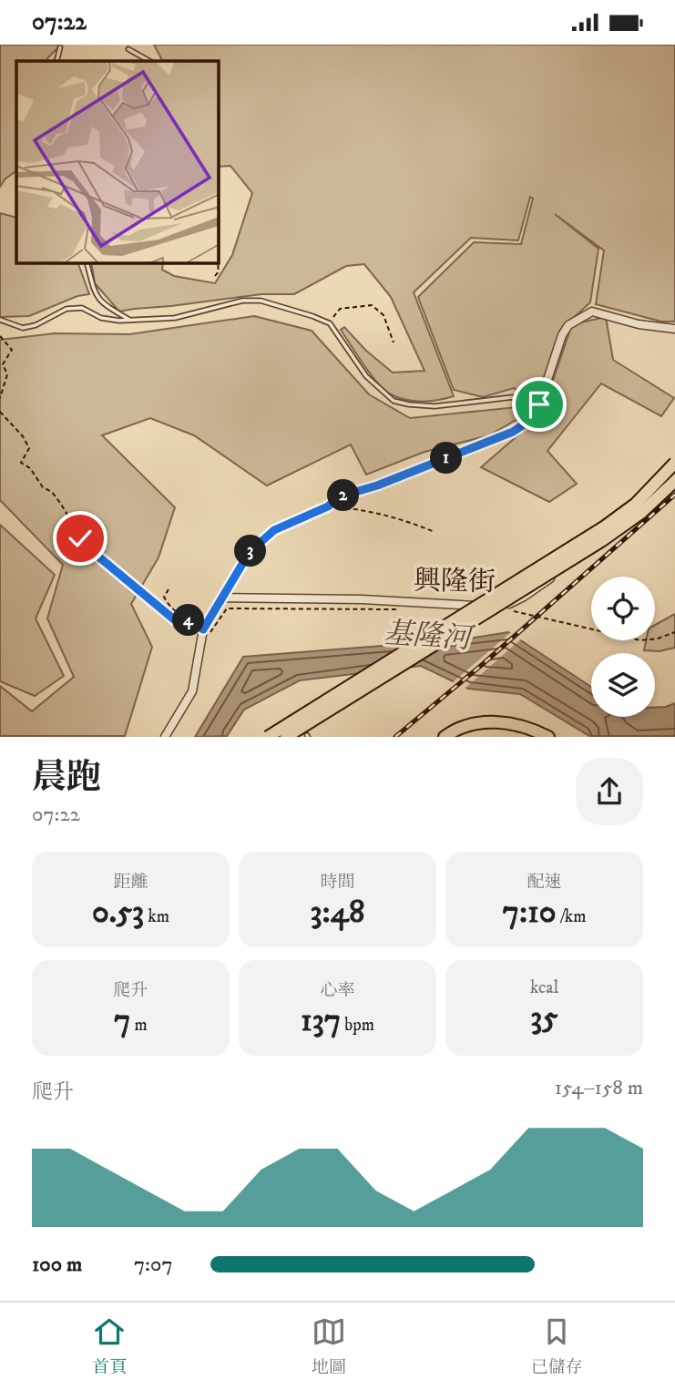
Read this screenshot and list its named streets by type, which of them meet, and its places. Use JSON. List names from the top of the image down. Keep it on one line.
{"streets":{"street":["興隆街"]},"water":["基隆河"],"page":{"status":"07:22","pins":["1","2","3","4"],"heading":["晨跑","07:22"],"stats":[["距離","0.53 km"],["時間","3:48"],["配速","7:10 /km"],["爬升","7 m"],["心率","137 bpm"],["kcal","35"]],"chart":["爬升","154–158 m"],"list":[{"name":"100 m","note":"7:07"}],"tabs":["首頁","地圖","已儲存"]}}
